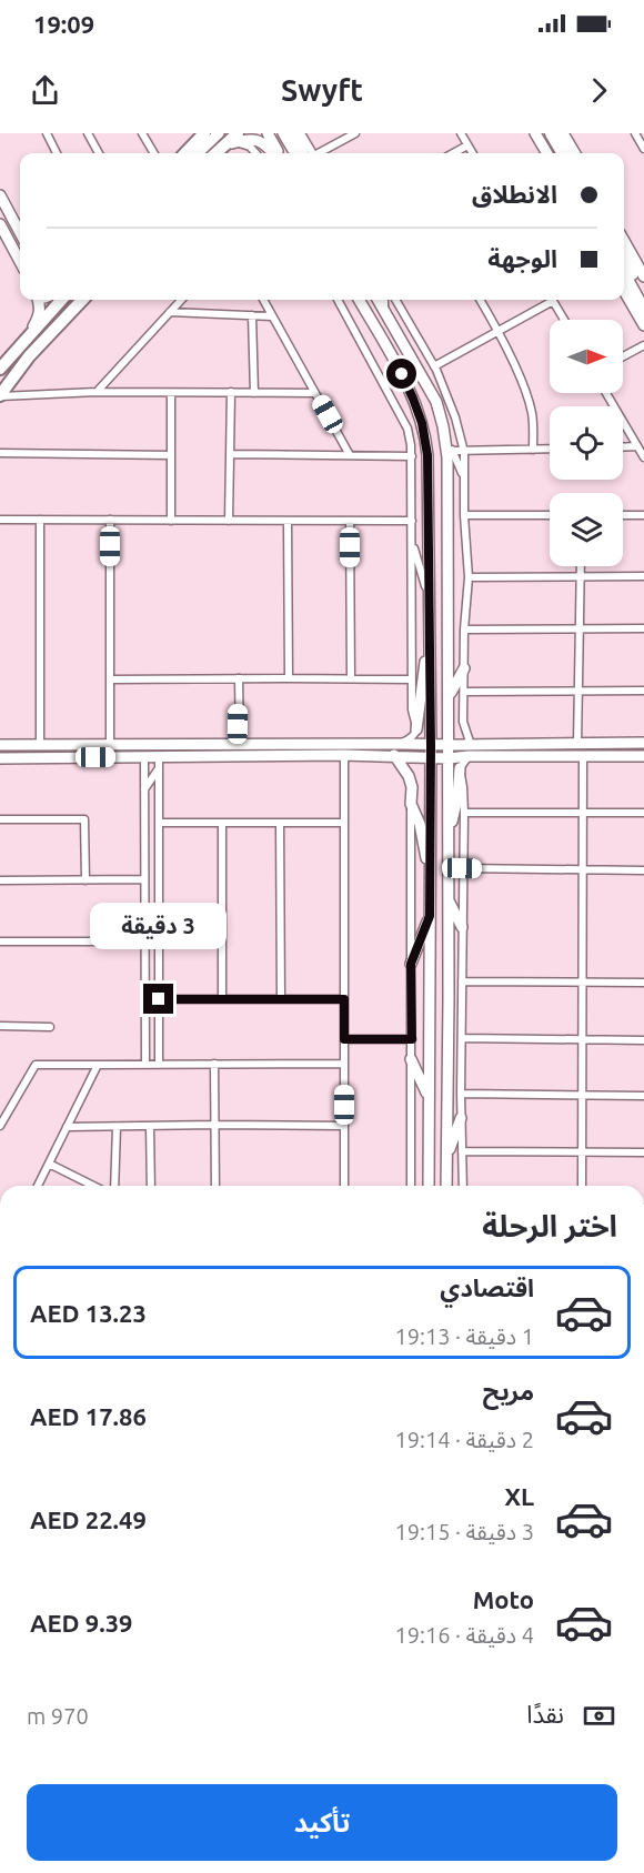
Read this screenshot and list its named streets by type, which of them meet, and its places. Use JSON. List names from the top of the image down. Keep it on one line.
{"north":"right","page":{"status":"19:09","header":"Swyft","banner":["الانطلاق","الوجهة"],"bubble":"3 دقيقة","heading":"اختر الرحلة","list":[{"name":"اقتصادي","note":"1 دقيقة · 19:13","value":"AED 13.23"},{"name":"مريح","note":"2 دقيقة · 19:14","value":"AED 17.86"},{"name":"XL","note":"3 دقيقة · 19:15","value":"AED 22.49"},{"name":"Moto","note":"4 دقيقة · 19:16","value":"AED 9.39"}],"pay":["نقدًا","970 m"],"buttons":"تأكيد"}}
